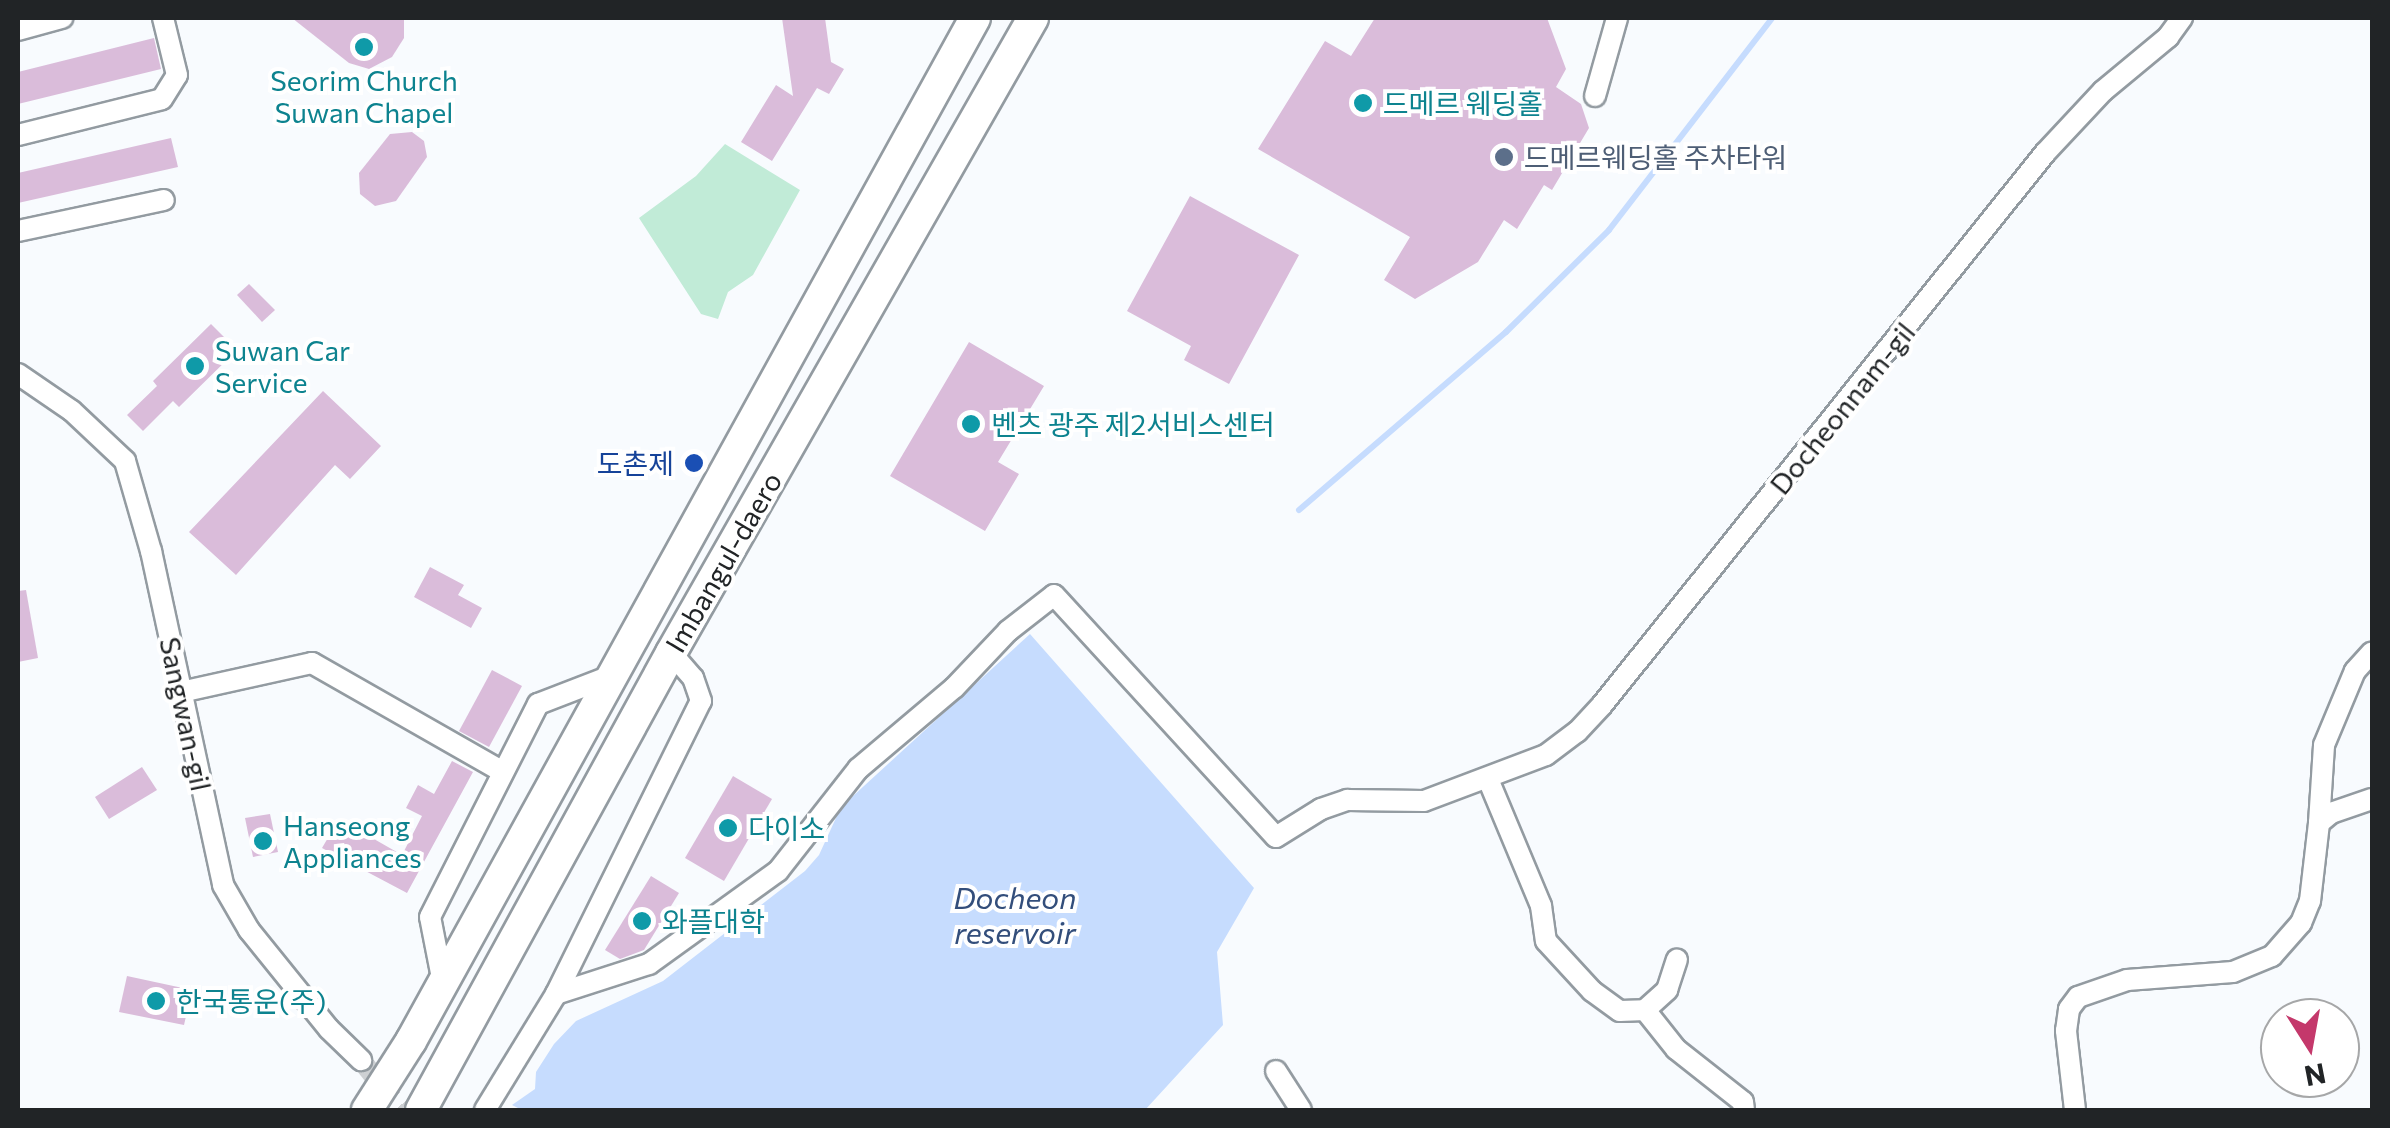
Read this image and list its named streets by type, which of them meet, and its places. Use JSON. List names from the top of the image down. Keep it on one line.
{"streets":{"main road":["Imbangul-daero"],"street":["Docheonnam-gil","Sangwan-gil"]},"water":["Docheon reservoir"],"places":["Seorim Church Suwan Chapel","드메르 웨딩홀","드메르웨딩홀 주차타워","Suwan Car Service","벤츠 광주 제2서비스센터","도촌제","다이소","Hanseong Appliances","와플대학","한국통운(주)"],"north":"bottom"}
